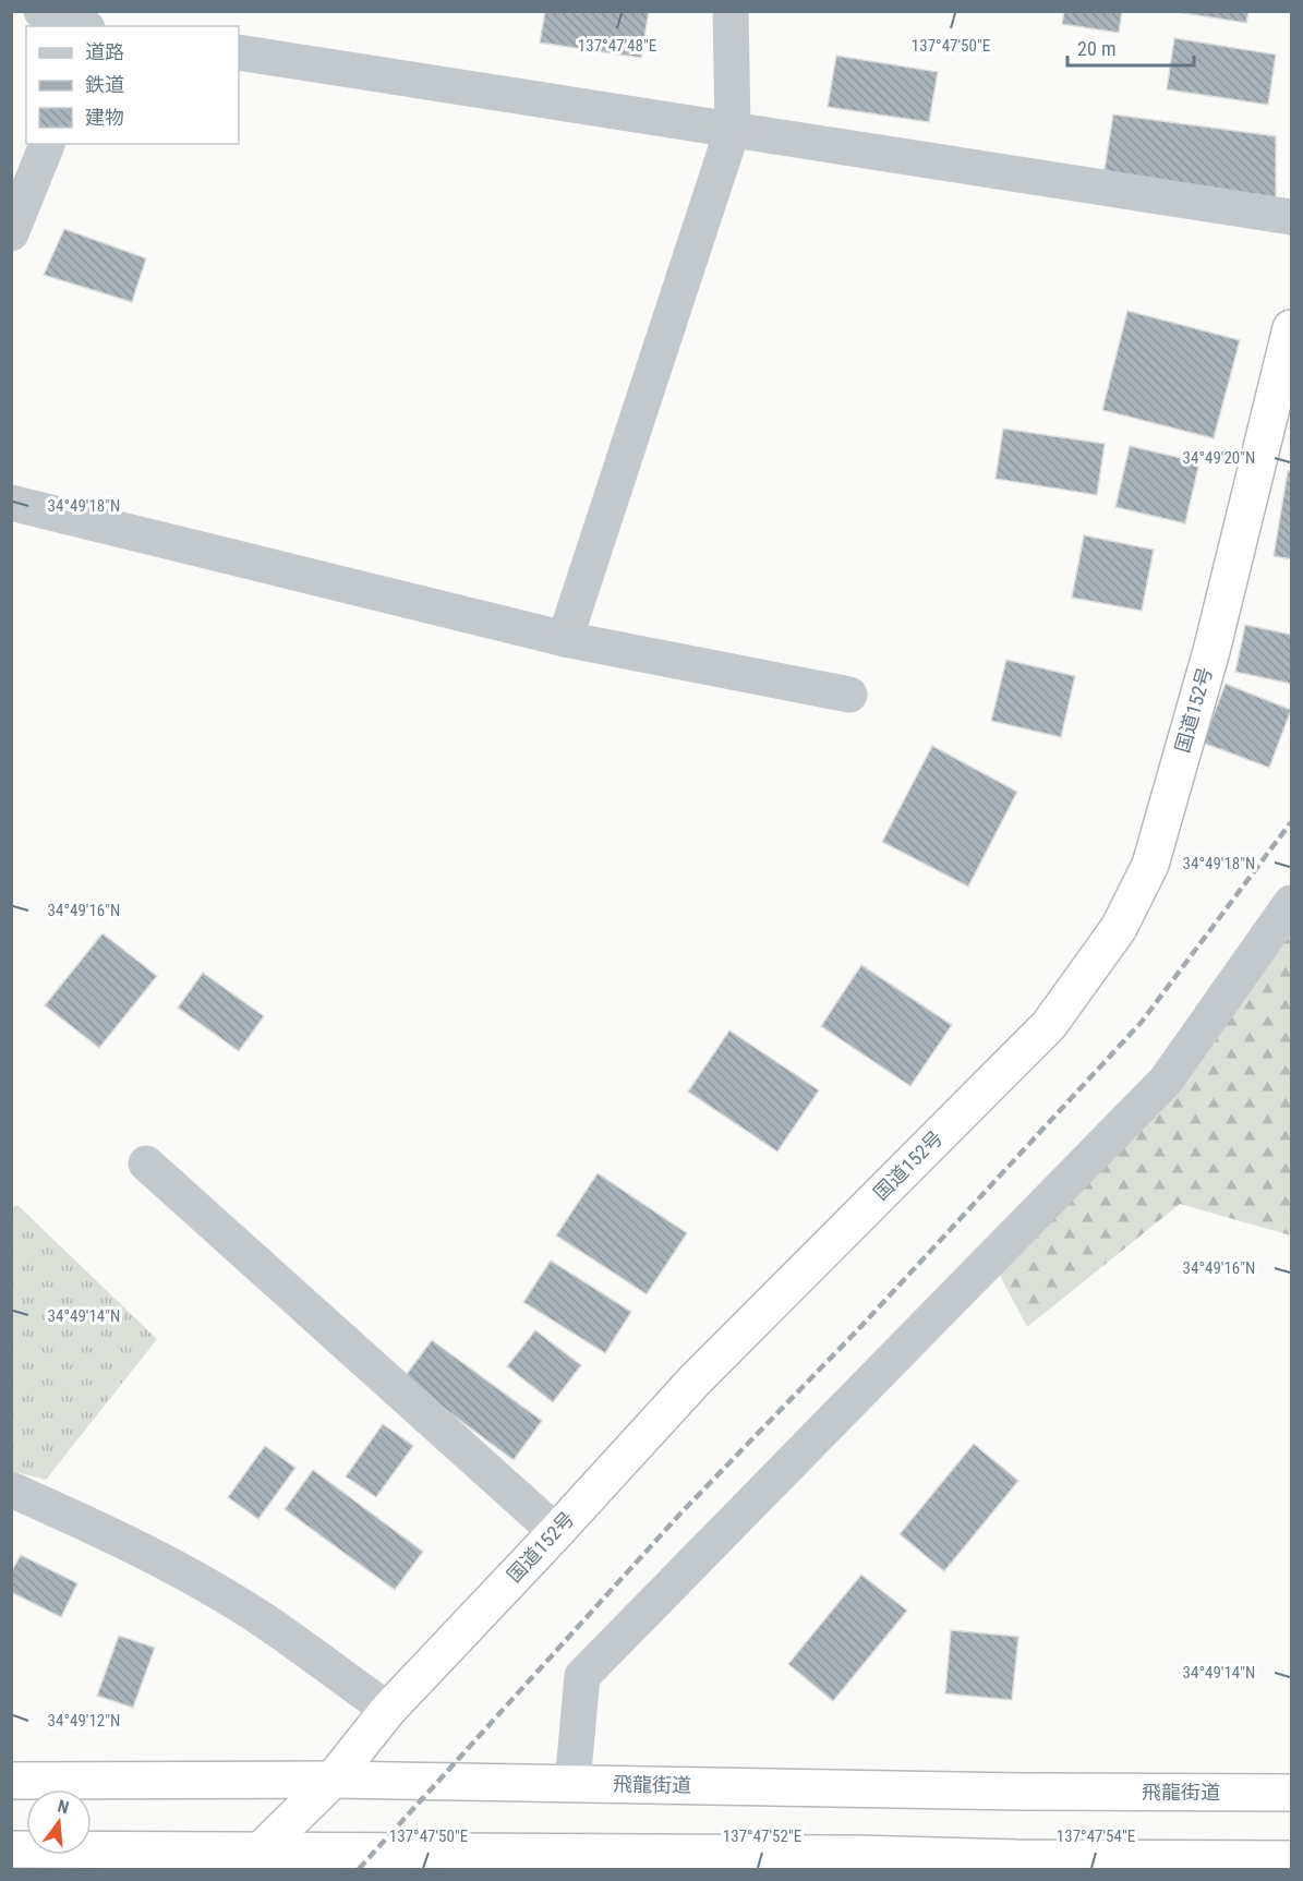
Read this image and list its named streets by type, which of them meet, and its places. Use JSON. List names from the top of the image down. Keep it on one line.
{"streets":{"highway":["国道152号","飛龍街道"]},"crossings":[["国道152号","飛龍街道"]],"legend":["道路","鉄道","建物"],"scale_bar":"20 m","north":"top","coordinates":["137°47'48\"E","137°47'50\"E","34°49'20\"N","34°49'18\"N","34°49'16\"N","34°49'14\"N","34°49'12\"N","137°47'52\"E","137°47'54\"E"]}
